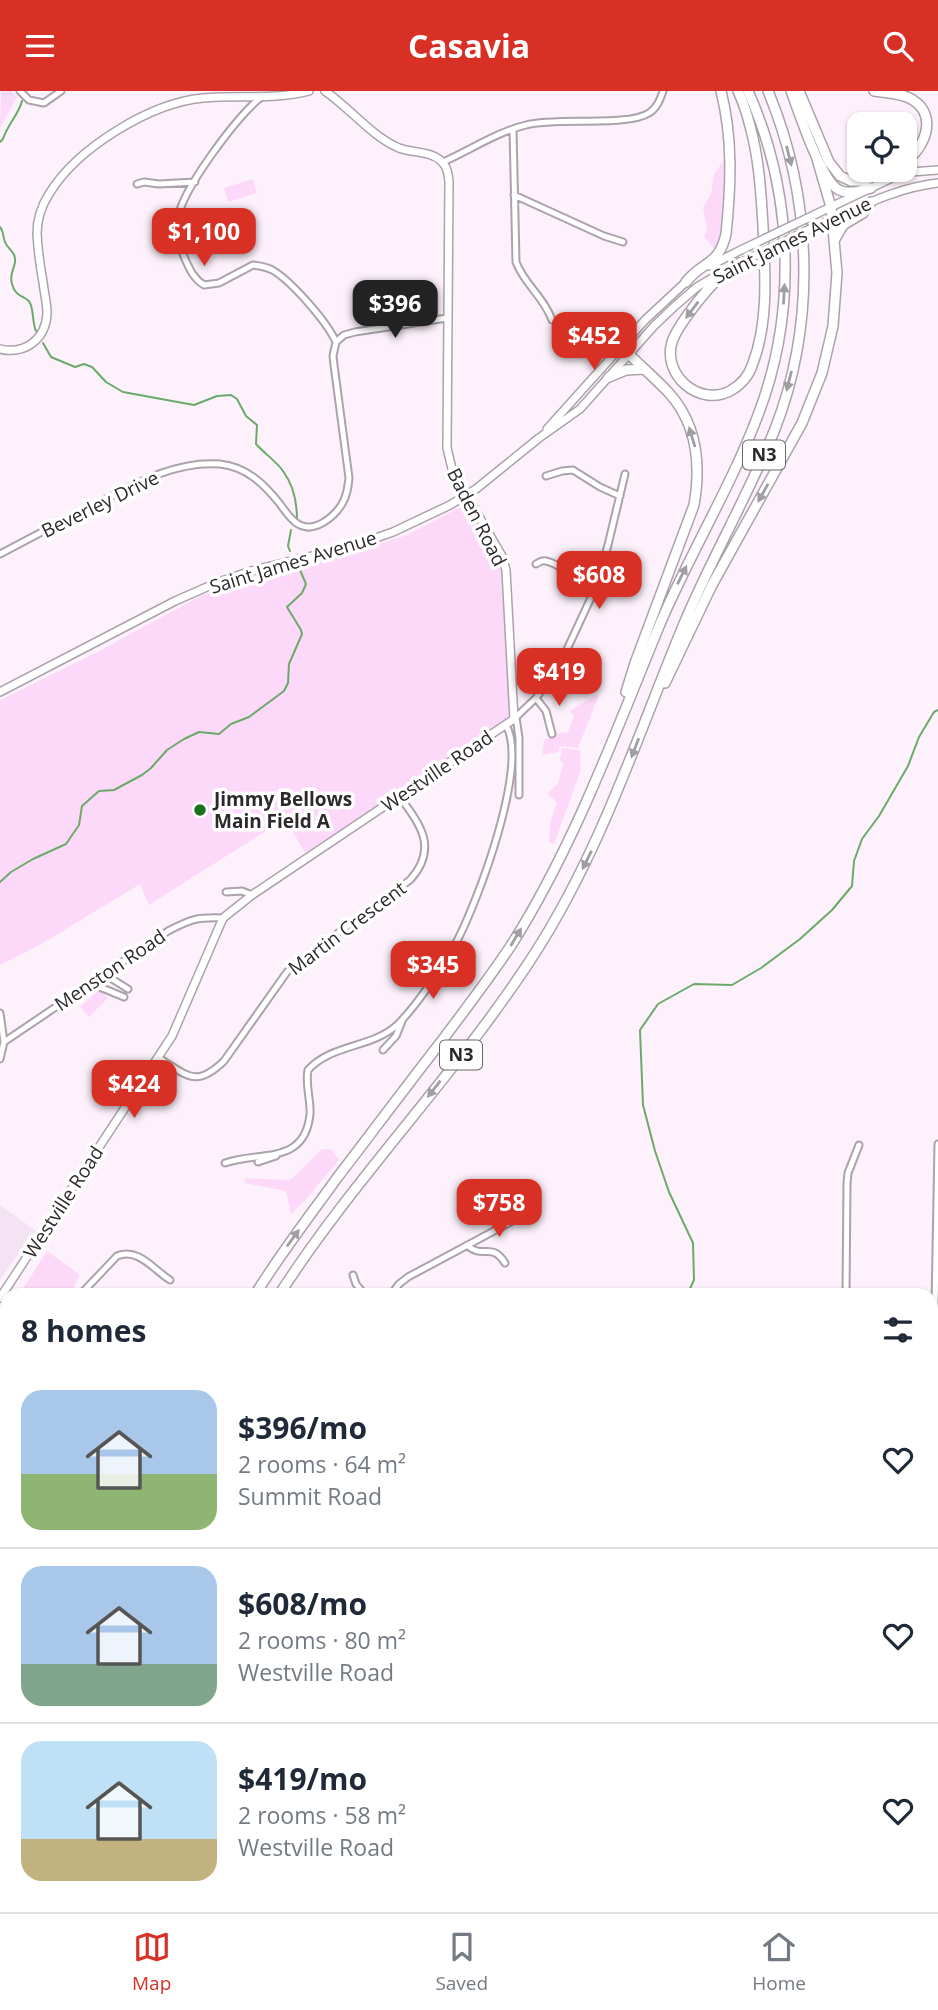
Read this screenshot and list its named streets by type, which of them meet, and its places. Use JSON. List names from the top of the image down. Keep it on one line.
{"streets":{"highway":["N3"],"street":["Saint James Avenue","Beverley Drive","Baden Road","Westville Road","Martin Crescent","Menston Road"]},"crossings":[["Baden Road","Westville Road"],["Westville Road","Martin Crescent"],["Westville Road","Menston Road"]],"places":["Jimmy Bellows Main Field A"],"page":{"header":"Casavia","price":["$1,100","$396","$452","$608","$419","$345","$424","$758"],"heading":"8 homes","list":[{"name":"$396/mo","note":"2 rooms · 64 m² · Summit Road"},{"name":"$608/mo","note":"2 rooms · 80 m² · Westville Road"},{"name":"$419/mo","note":"2 rooms · 58 m² · Westville Road"}],"tabs":["Map","Saved","Home"]}}
